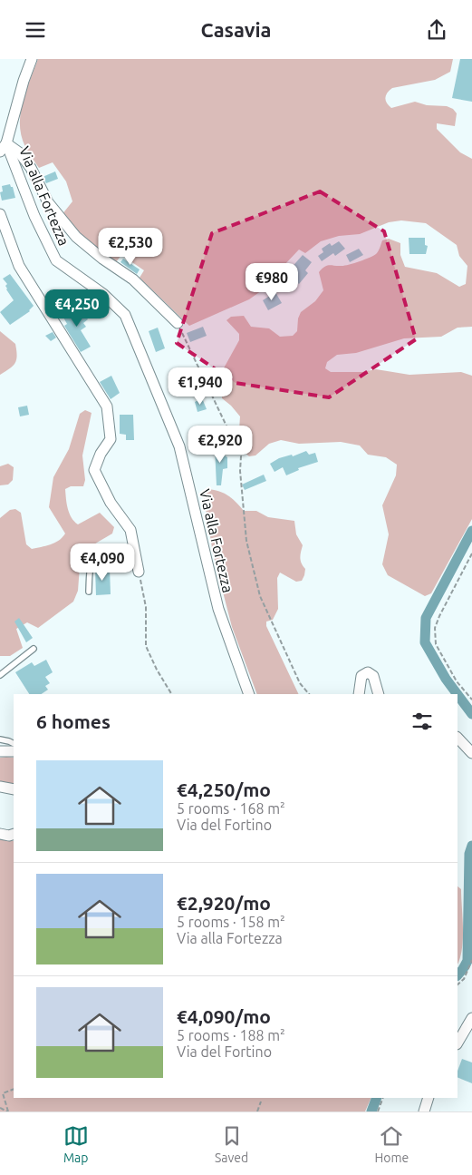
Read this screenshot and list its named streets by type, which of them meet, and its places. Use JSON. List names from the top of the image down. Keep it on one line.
{"streets":{"street":["Via alla Fortezza"]},"page":{"header":"Casavia","price":["€2,530","€980","€4,250","€1,940","€2,920","€4,090"],"heading":"6 homes","list":[{"name":"€4,250/mo","note":"5 rooms · 168 m² · Via del Fortino"},{"name":"€2,920/mo","note":"5 rooms · 158 m² · Via alla Fortezza"},{"name":"€4,090/mo","note":"5 rooms · 188 m² · Via del Fortino"}],"tabs":["Map","Saved","Home"]}}
